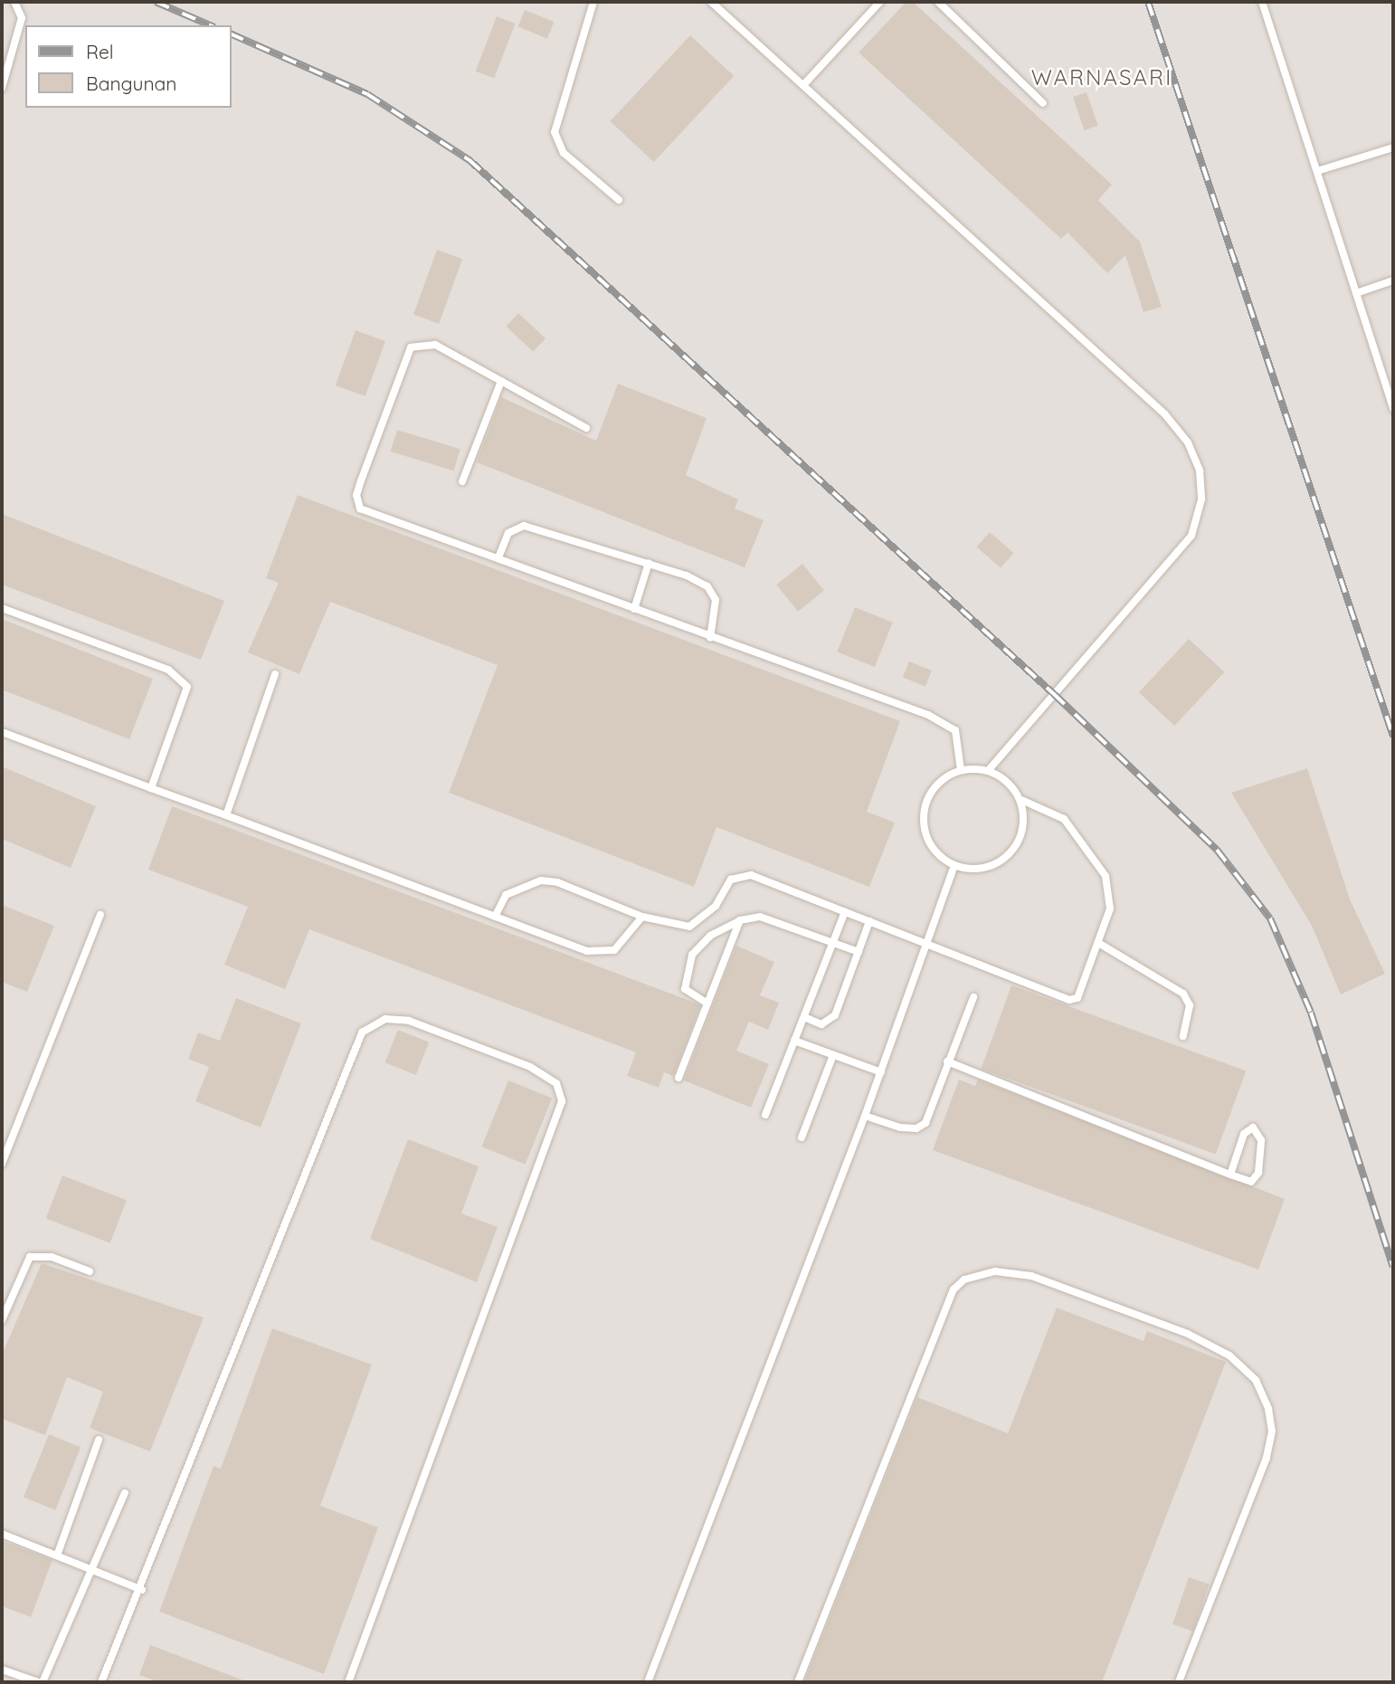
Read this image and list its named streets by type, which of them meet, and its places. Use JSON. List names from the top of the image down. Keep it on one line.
{"districts":["WARNASARI"],"legend":["Rel","Bangunan"]}
